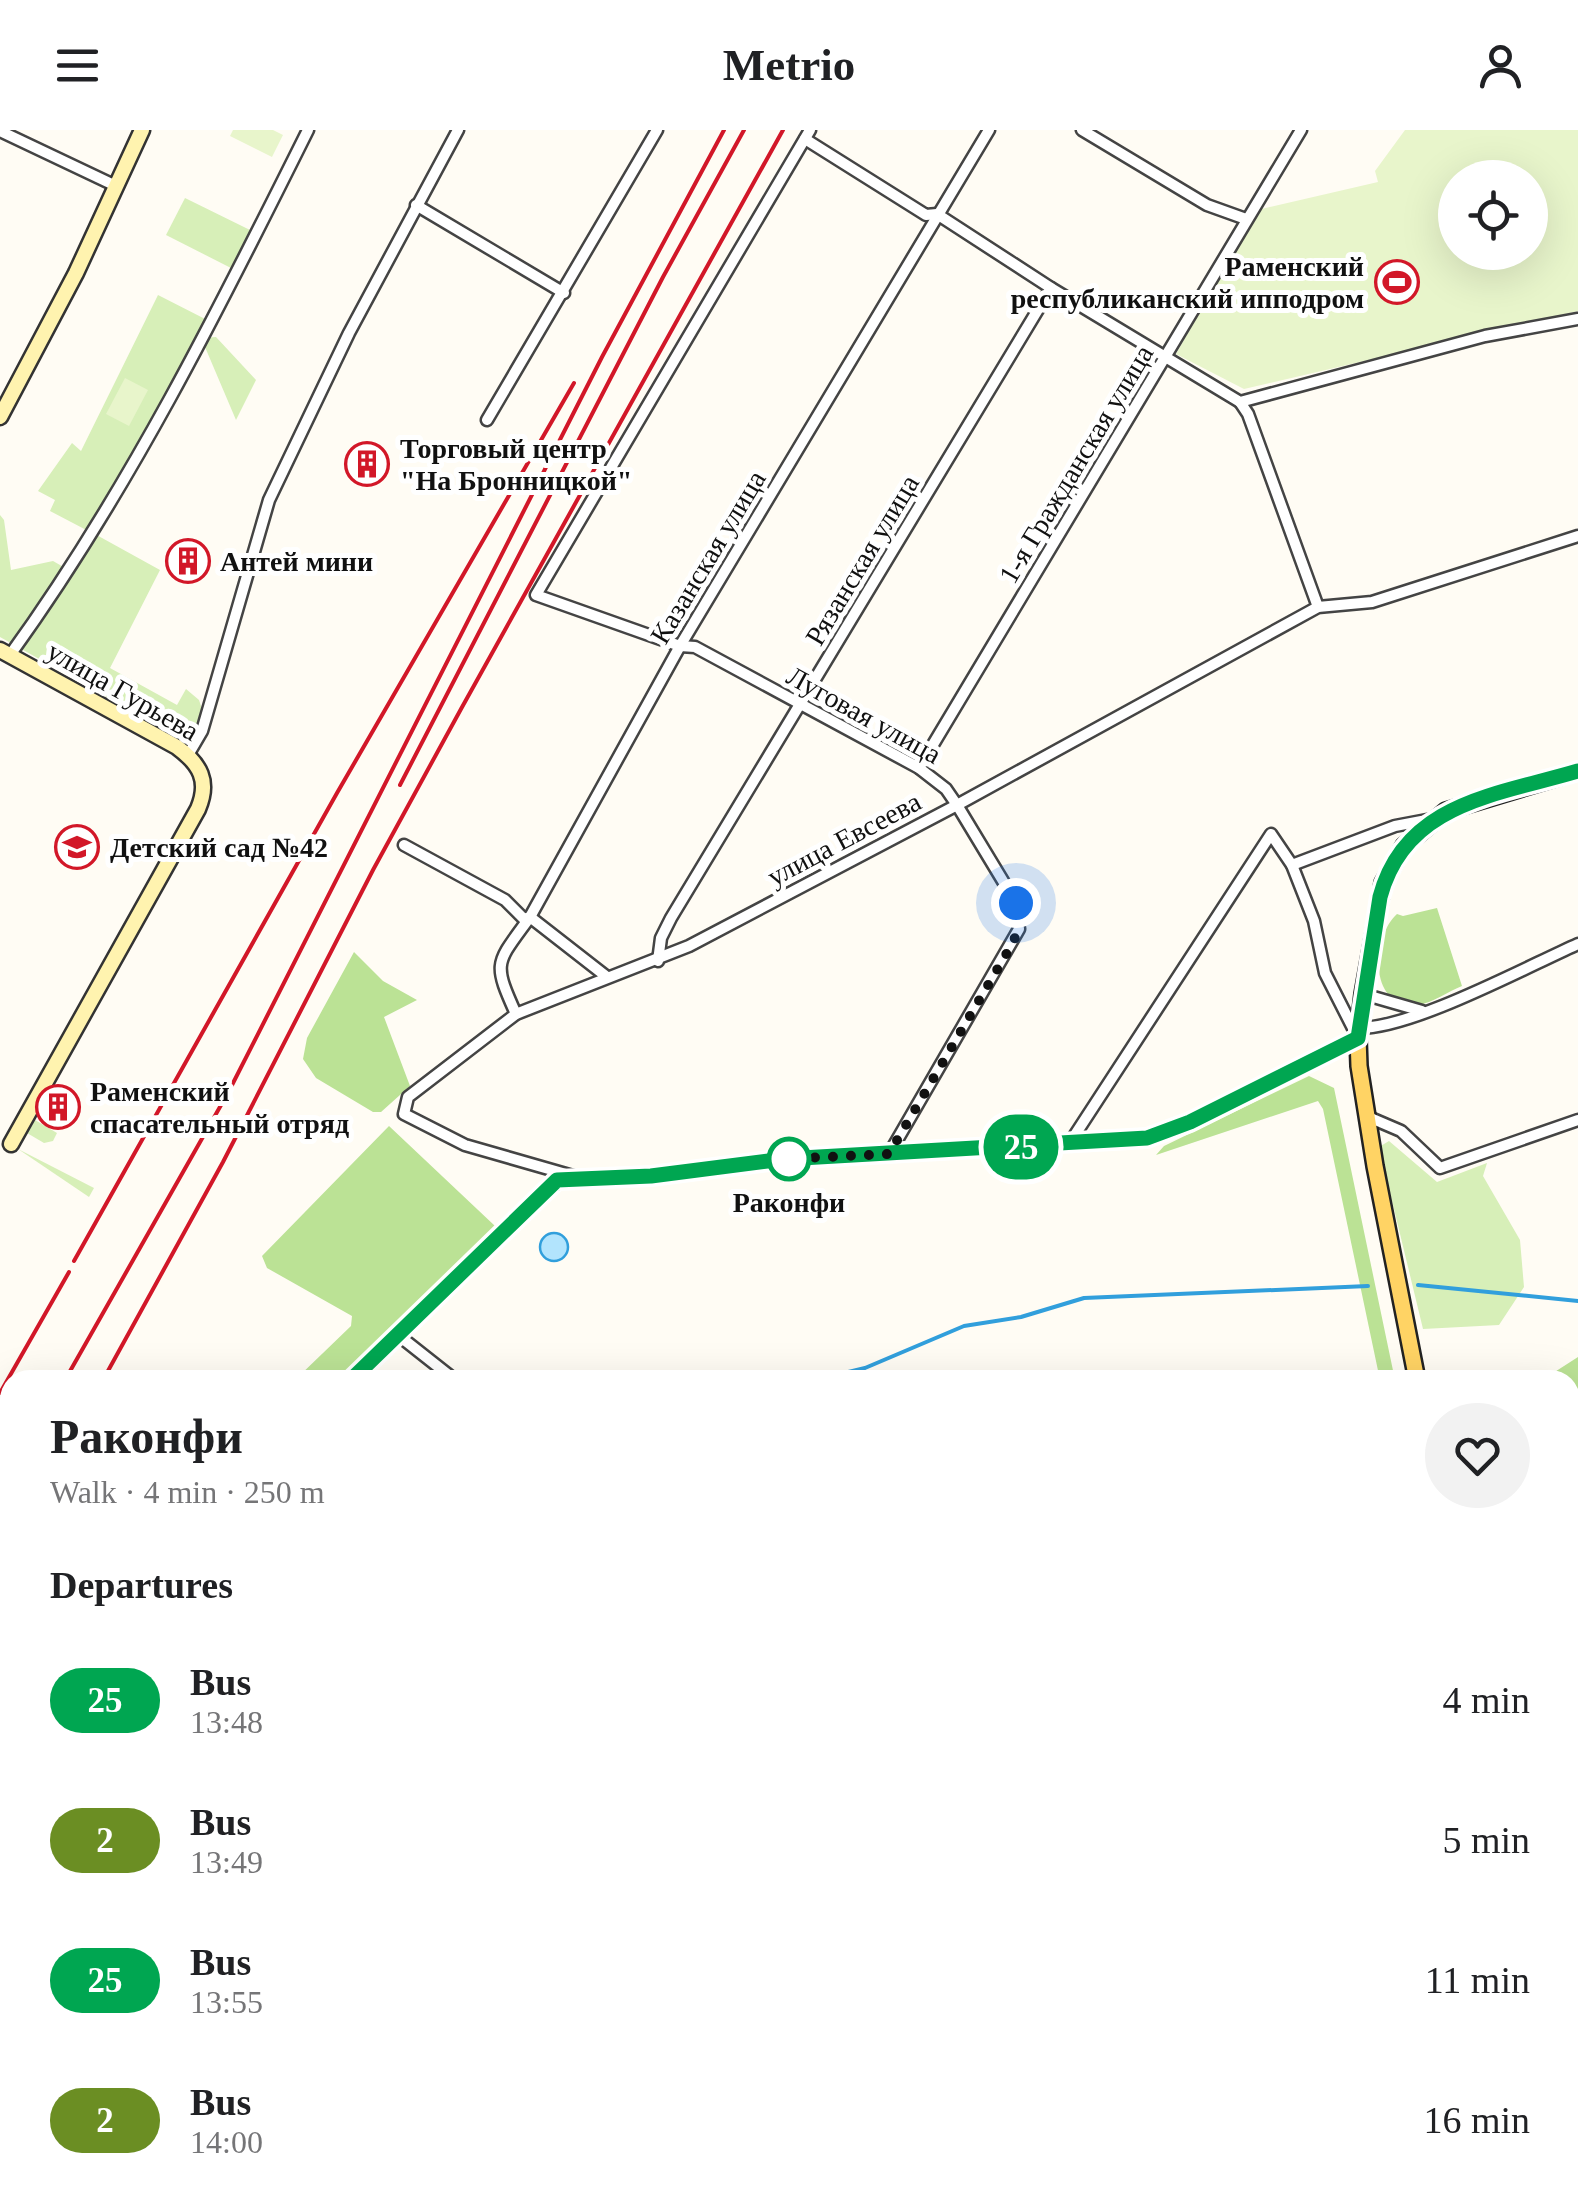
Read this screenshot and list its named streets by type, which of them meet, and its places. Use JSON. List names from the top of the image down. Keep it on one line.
{"streets":{"street":["1-я Гражданская улица","Казанская улица","Рязанская улица","улица Гурьева","Луговая улица","улица Евсеева"]},"crossings":[["1-я Гражданская улица","Луговая улица"],["Казанская улица","Луговая улица"],["Казанская улица","улица Евсеева"],["Рязанская улица","Луговая улица"],["Рязанская улица","улица Евсеева"],["Луговая улица","улица Евсеева"]],"places":{"sports":["Раменский республиканский ипподром"],"building":["Торговый центр \"На Бронницкой\"","Антей мини","Раменский спасательный отряд"],"school or university":["Детский сад №42"],"other":["Раконфи"]},"lines":["bus line 25"],"page":{"header":"Metrio","on_map":"25","heading":[["Раконфи","Walk · 4 min · 250 m"],"Departures"],"list":[{"mark":"25","name":"Bus","note":"13:48","value":"4 min"},{"mark":"2","name":"Bus","note":"13:49","value":"5 min"},{"mark":"25","name":"Bus","note":"13:55","value":"11 min"},{"mark":"2","name":"Bus","note":"14:00","value":"16 min"}]}}
